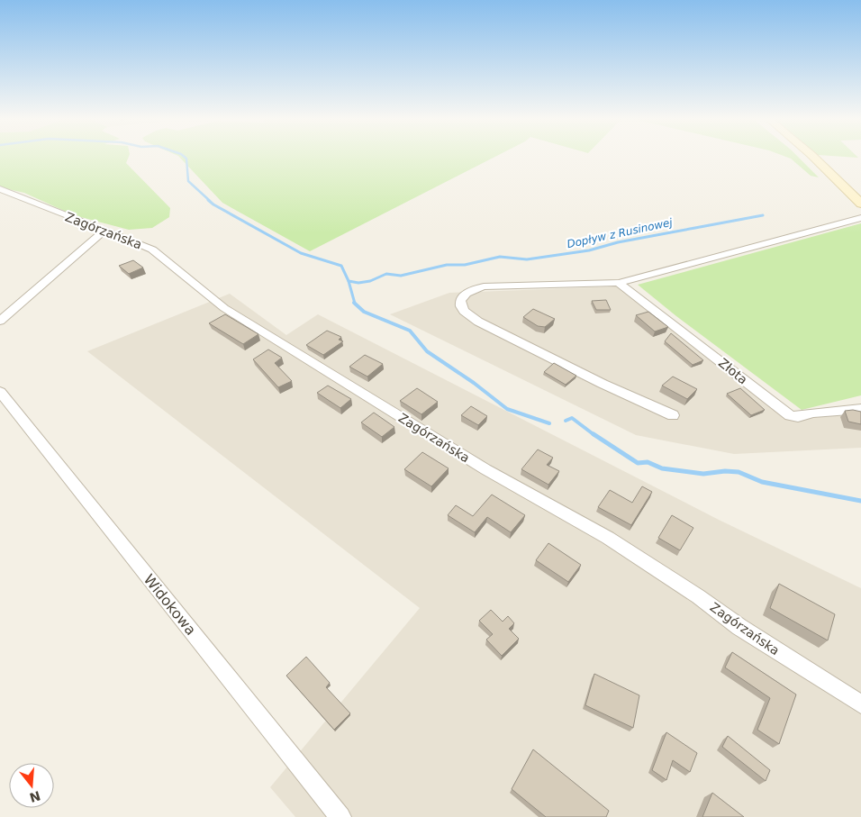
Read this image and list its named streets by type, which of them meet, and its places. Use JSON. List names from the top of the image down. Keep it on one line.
{"streets":{"street":["Zagórzańska","Złota","Widokowa"]},"water":["Dopływ z Rusinowej"],"north":"bottom"}
